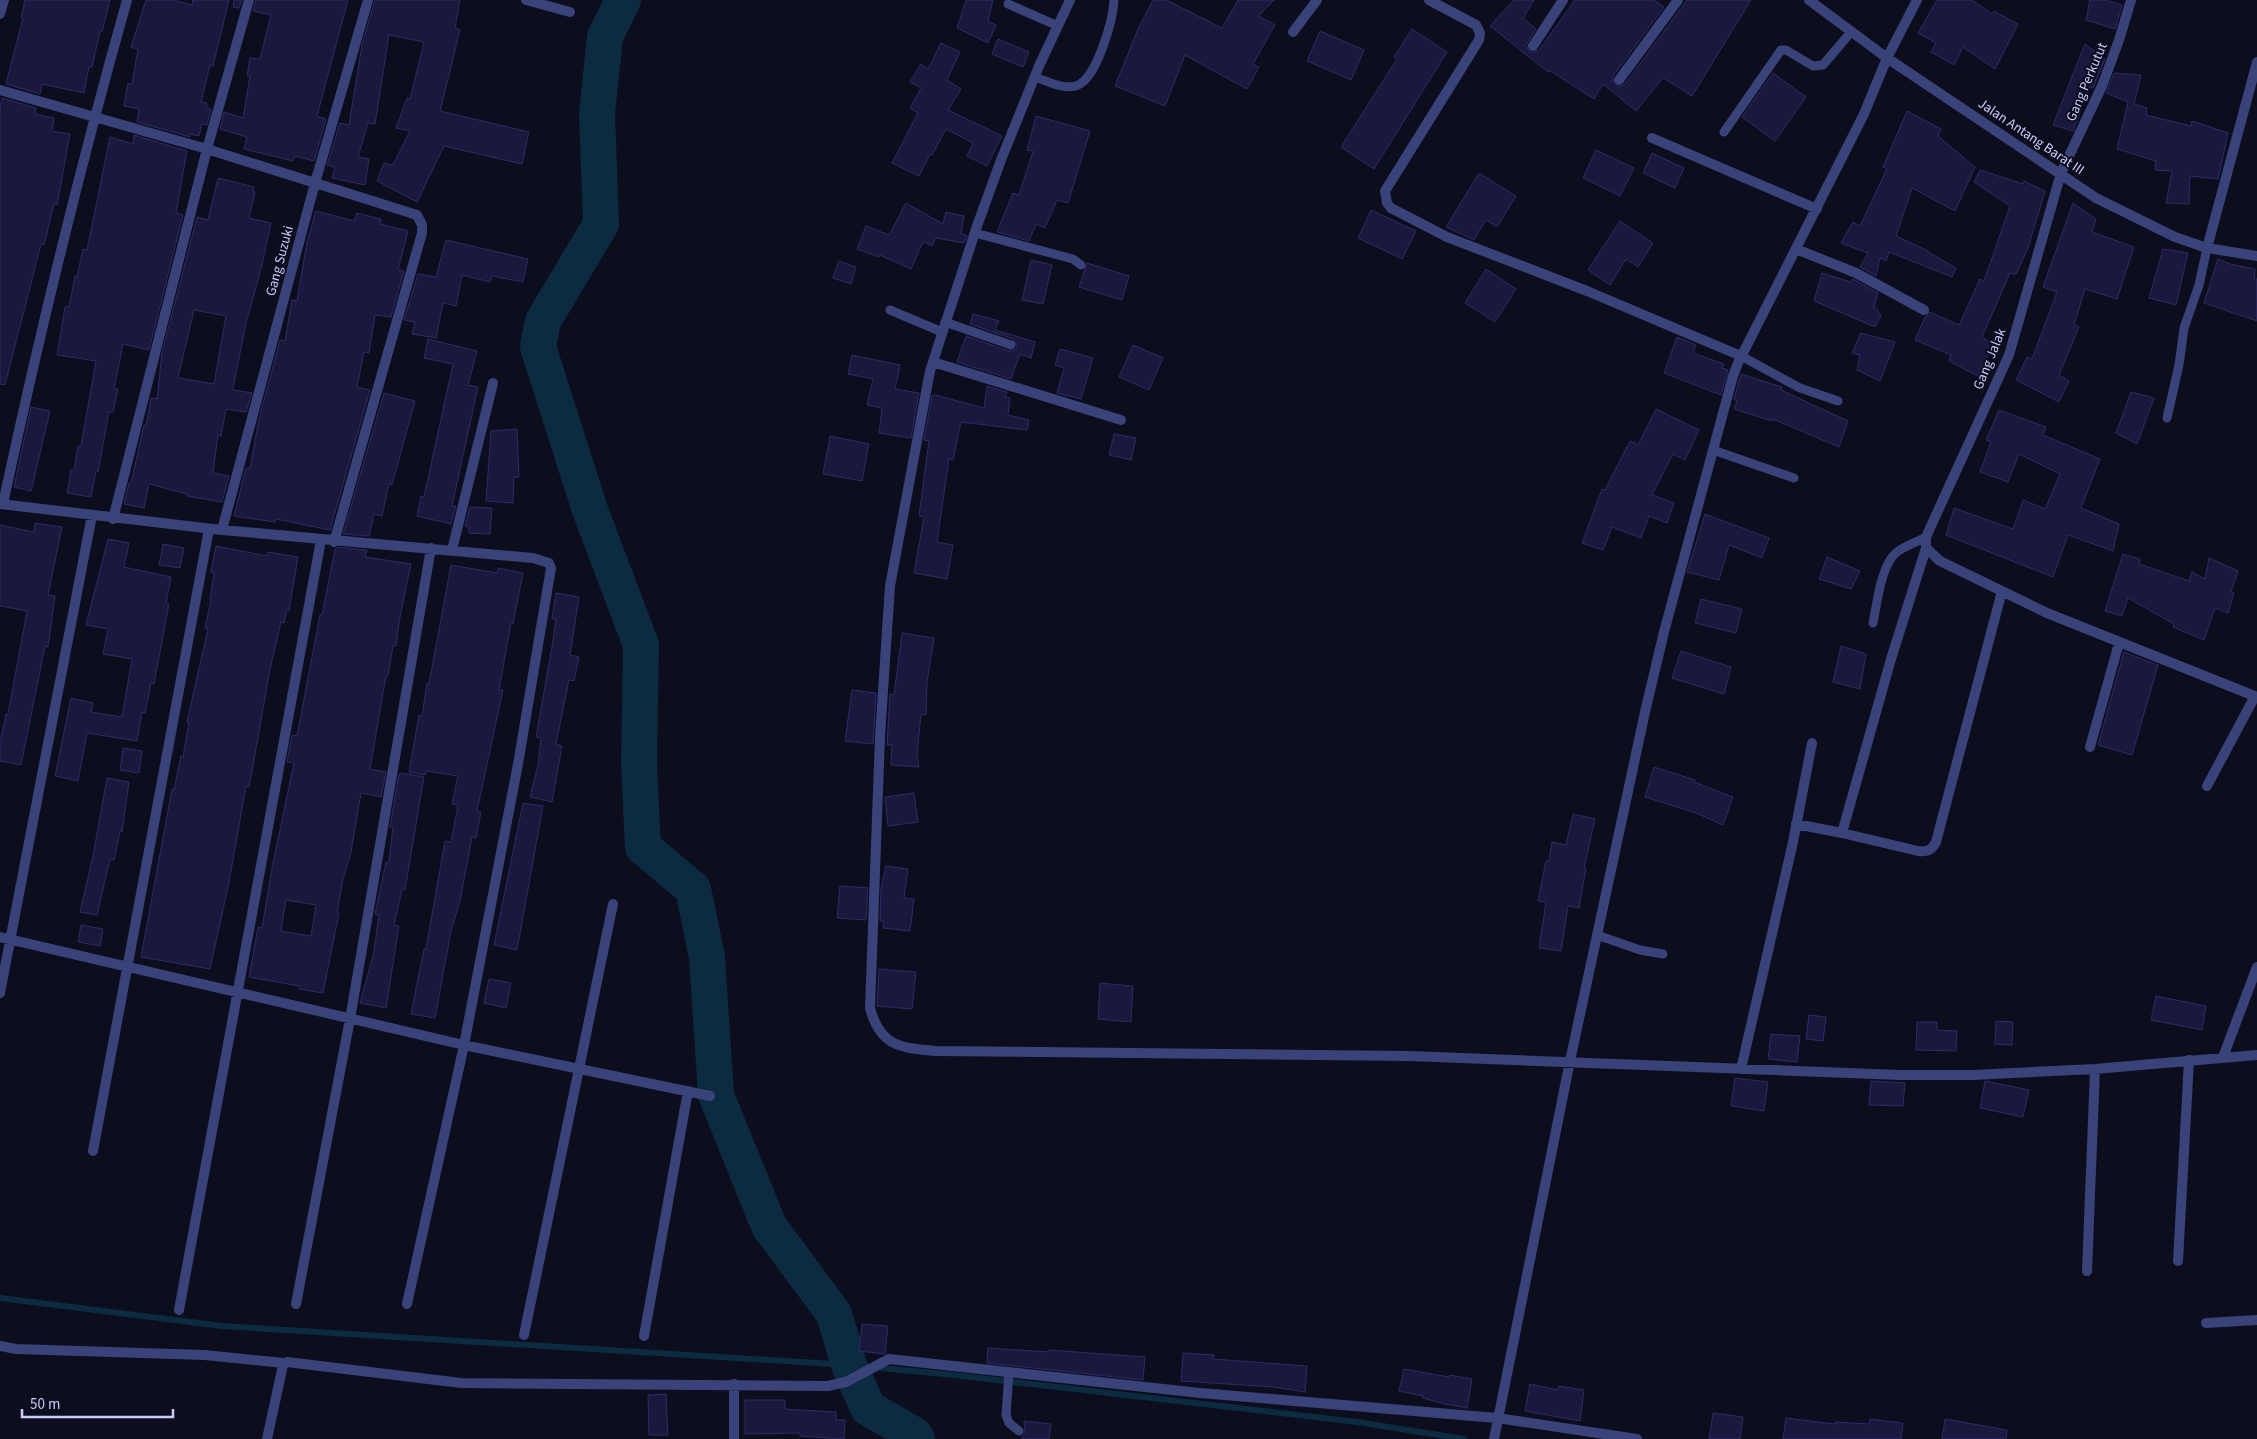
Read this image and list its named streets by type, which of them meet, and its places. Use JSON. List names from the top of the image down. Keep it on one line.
{"streets":{"street":["Gang Perkutut","Jalan Antang Barat III","Gang Suzuki","Gang Jalak"]},"crossings":[["Gang Perkutut","Jalan Antang Barat III"],["Gang Perkutut","Gang Jalak"],["Jalan Antang Barat III","Gang Jalak"]],"scale_bar":"50 m"}
